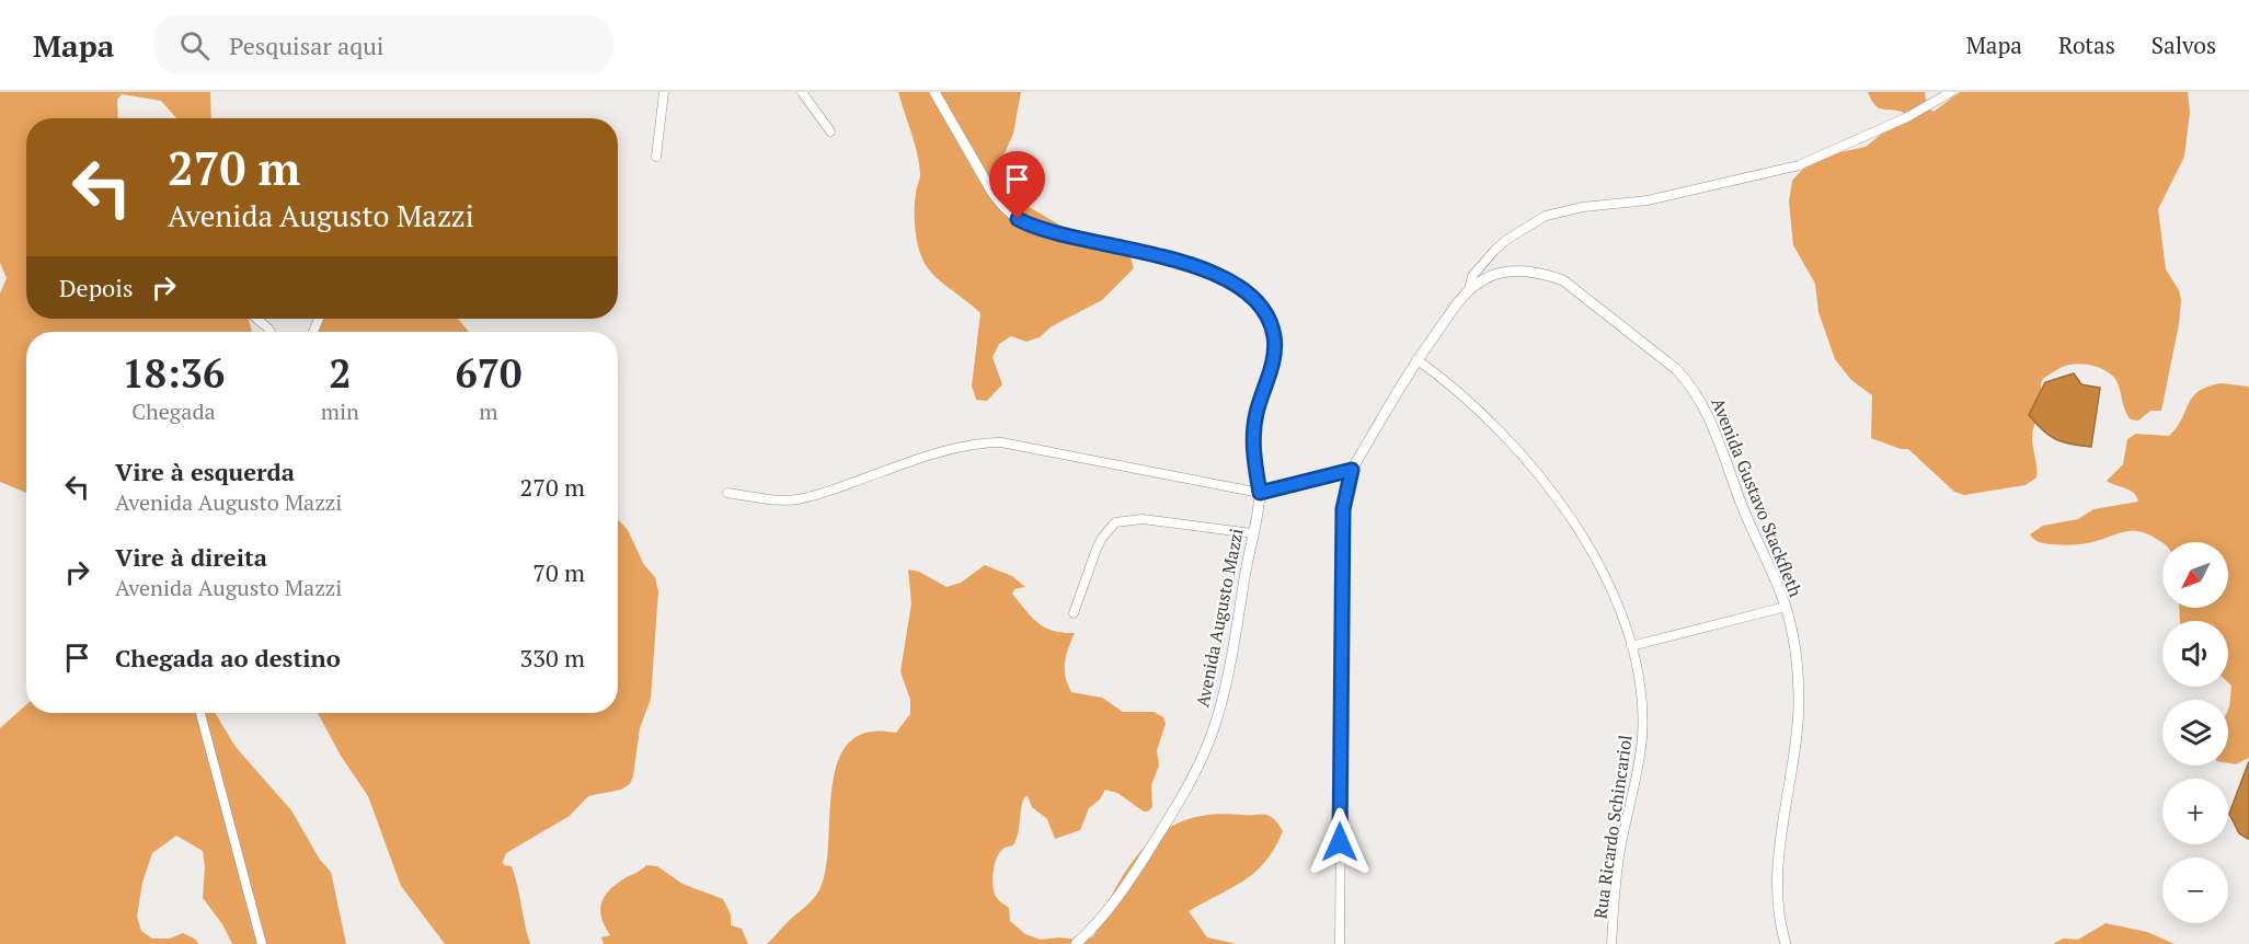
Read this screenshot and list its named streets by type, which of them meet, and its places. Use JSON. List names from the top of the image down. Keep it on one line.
{"streets":{"street":["Avenida Gustavo Stackfleth","Avenida Augusto Mazzi","Rua Ricardo Schincariol"]},"crossings":[["Avenida Gustavo Stackfleth","Rua Ricardo Schincariol"]],"north":"bottom left","page":{"header":"Mapa","search":"Pesquisar aqui","nav":["Mapa","Rotas","Salvos"],"turn":["270 m","Avenida Augusto Mazzi"],"then":"Depois","eta":["18:36","Chegada","2","min","670","m"],"list":[{"name":"Vire à esquerda","note":"Avenida Augusto Mazzi","value":"270 m"},{"name":"Vire à direita","note":"Avenida Augusto Mazzi","value":"70 m"},{"name":"Chegada ao destino","value":"330 m"}],"map_buttons":["+","−"]}}
